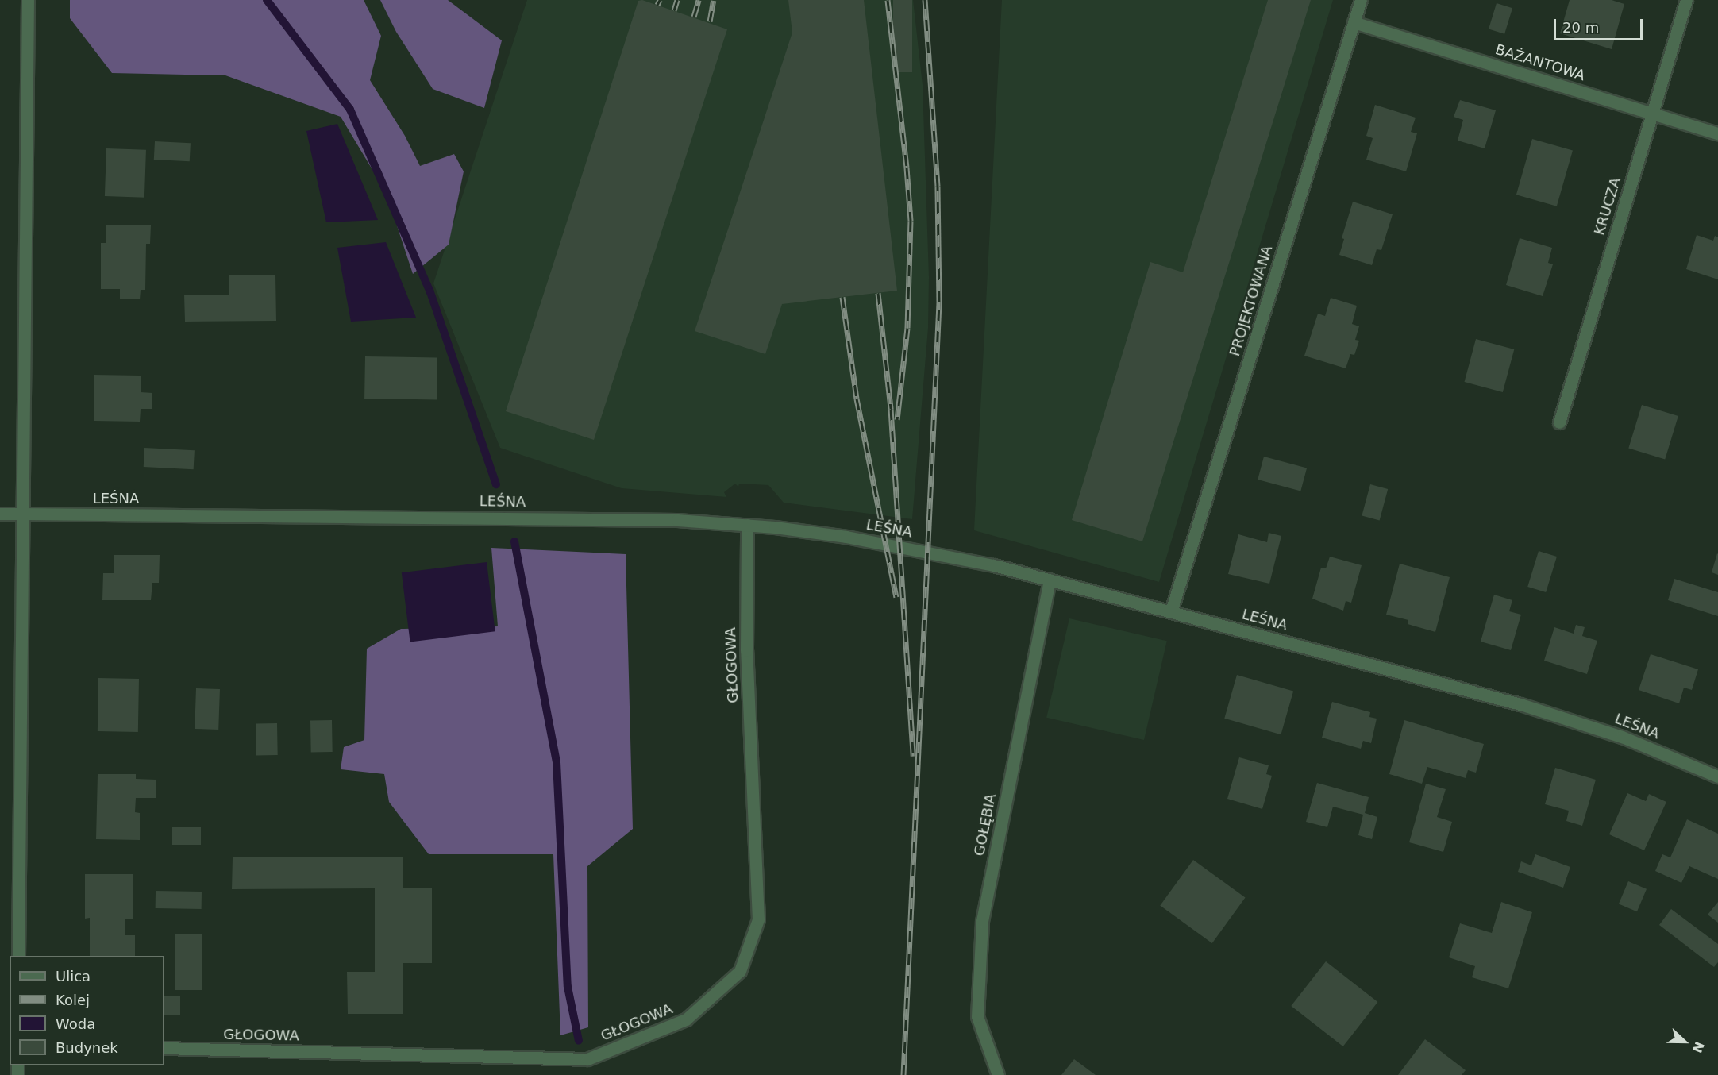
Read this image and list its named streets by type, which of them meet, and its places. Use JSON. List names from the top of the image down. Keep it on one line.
{"streets":{"street":["BAŻANTOWA","KRUCZA","PROJEKTOWANA","LEŚNA","GŁOGOWA","GOŁĘBIA"]},"crossings":[["BAŻANTOWA","KRUCZA"],["BAŻANTOWA","PROJEKTOWANA"],["PROJEKTOWANA","LEŚNA"],["LEŚNA","GŁOGOWA"],["LEŚNA","GOŁĘBIA"]],"legend":["Ulica","Kolej","Woda","Budynek"],"scale_bar":"20 m","north":"right"}
